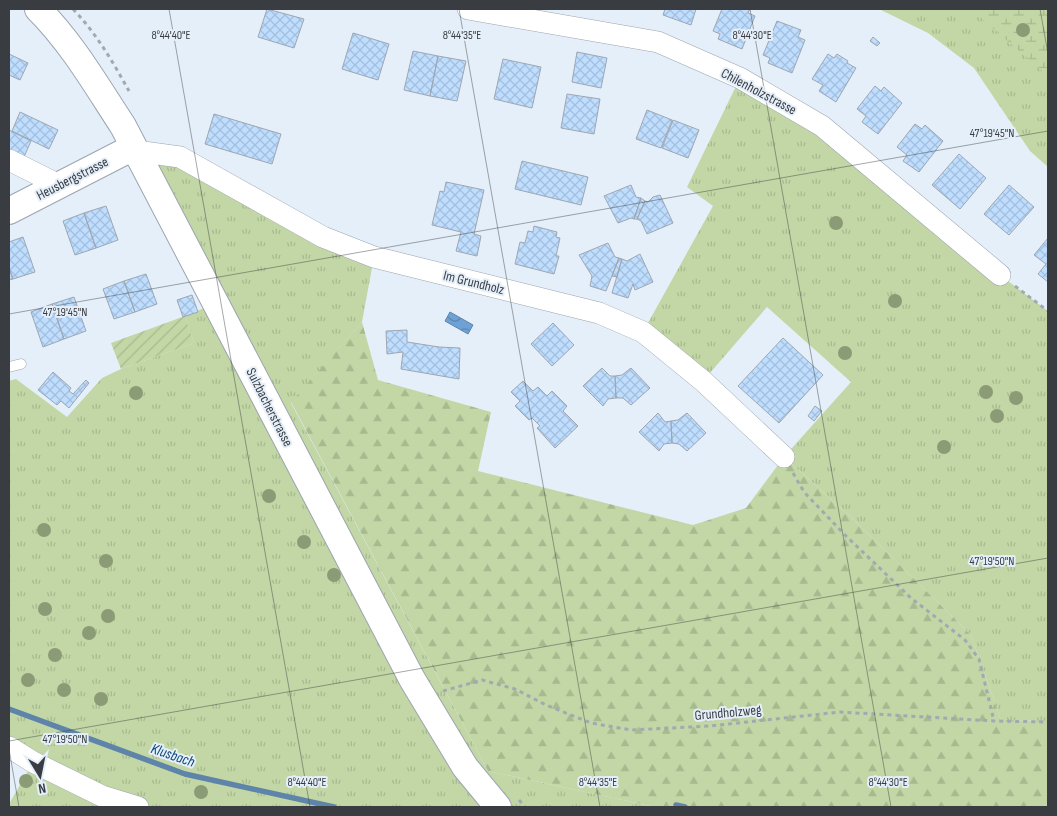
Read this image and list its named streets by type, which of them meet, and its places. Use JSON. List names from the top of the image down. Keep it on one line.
{"streets":{"street":["Chilenholzstrasse","Heusbergstrasse","Im Grundholz","Sulzbacherstrasse"],"path":["Grundholzweg"]},"crossings":[["Heusbergstrasse","Im Grundholz"],["Heusbergstrasse","Sulzbacherstrasse"],["Im Grundholz","Sulzbacherstrasse"],["Sulzbacherstrasse","Grundholzweg"]],"water":["Klusbach"],"north":"bottom","coordinates":["8°44'40\"E","8°44'35\"E","8°44'30\"E","47°19'45\"N","47°19'50\"N"]}
